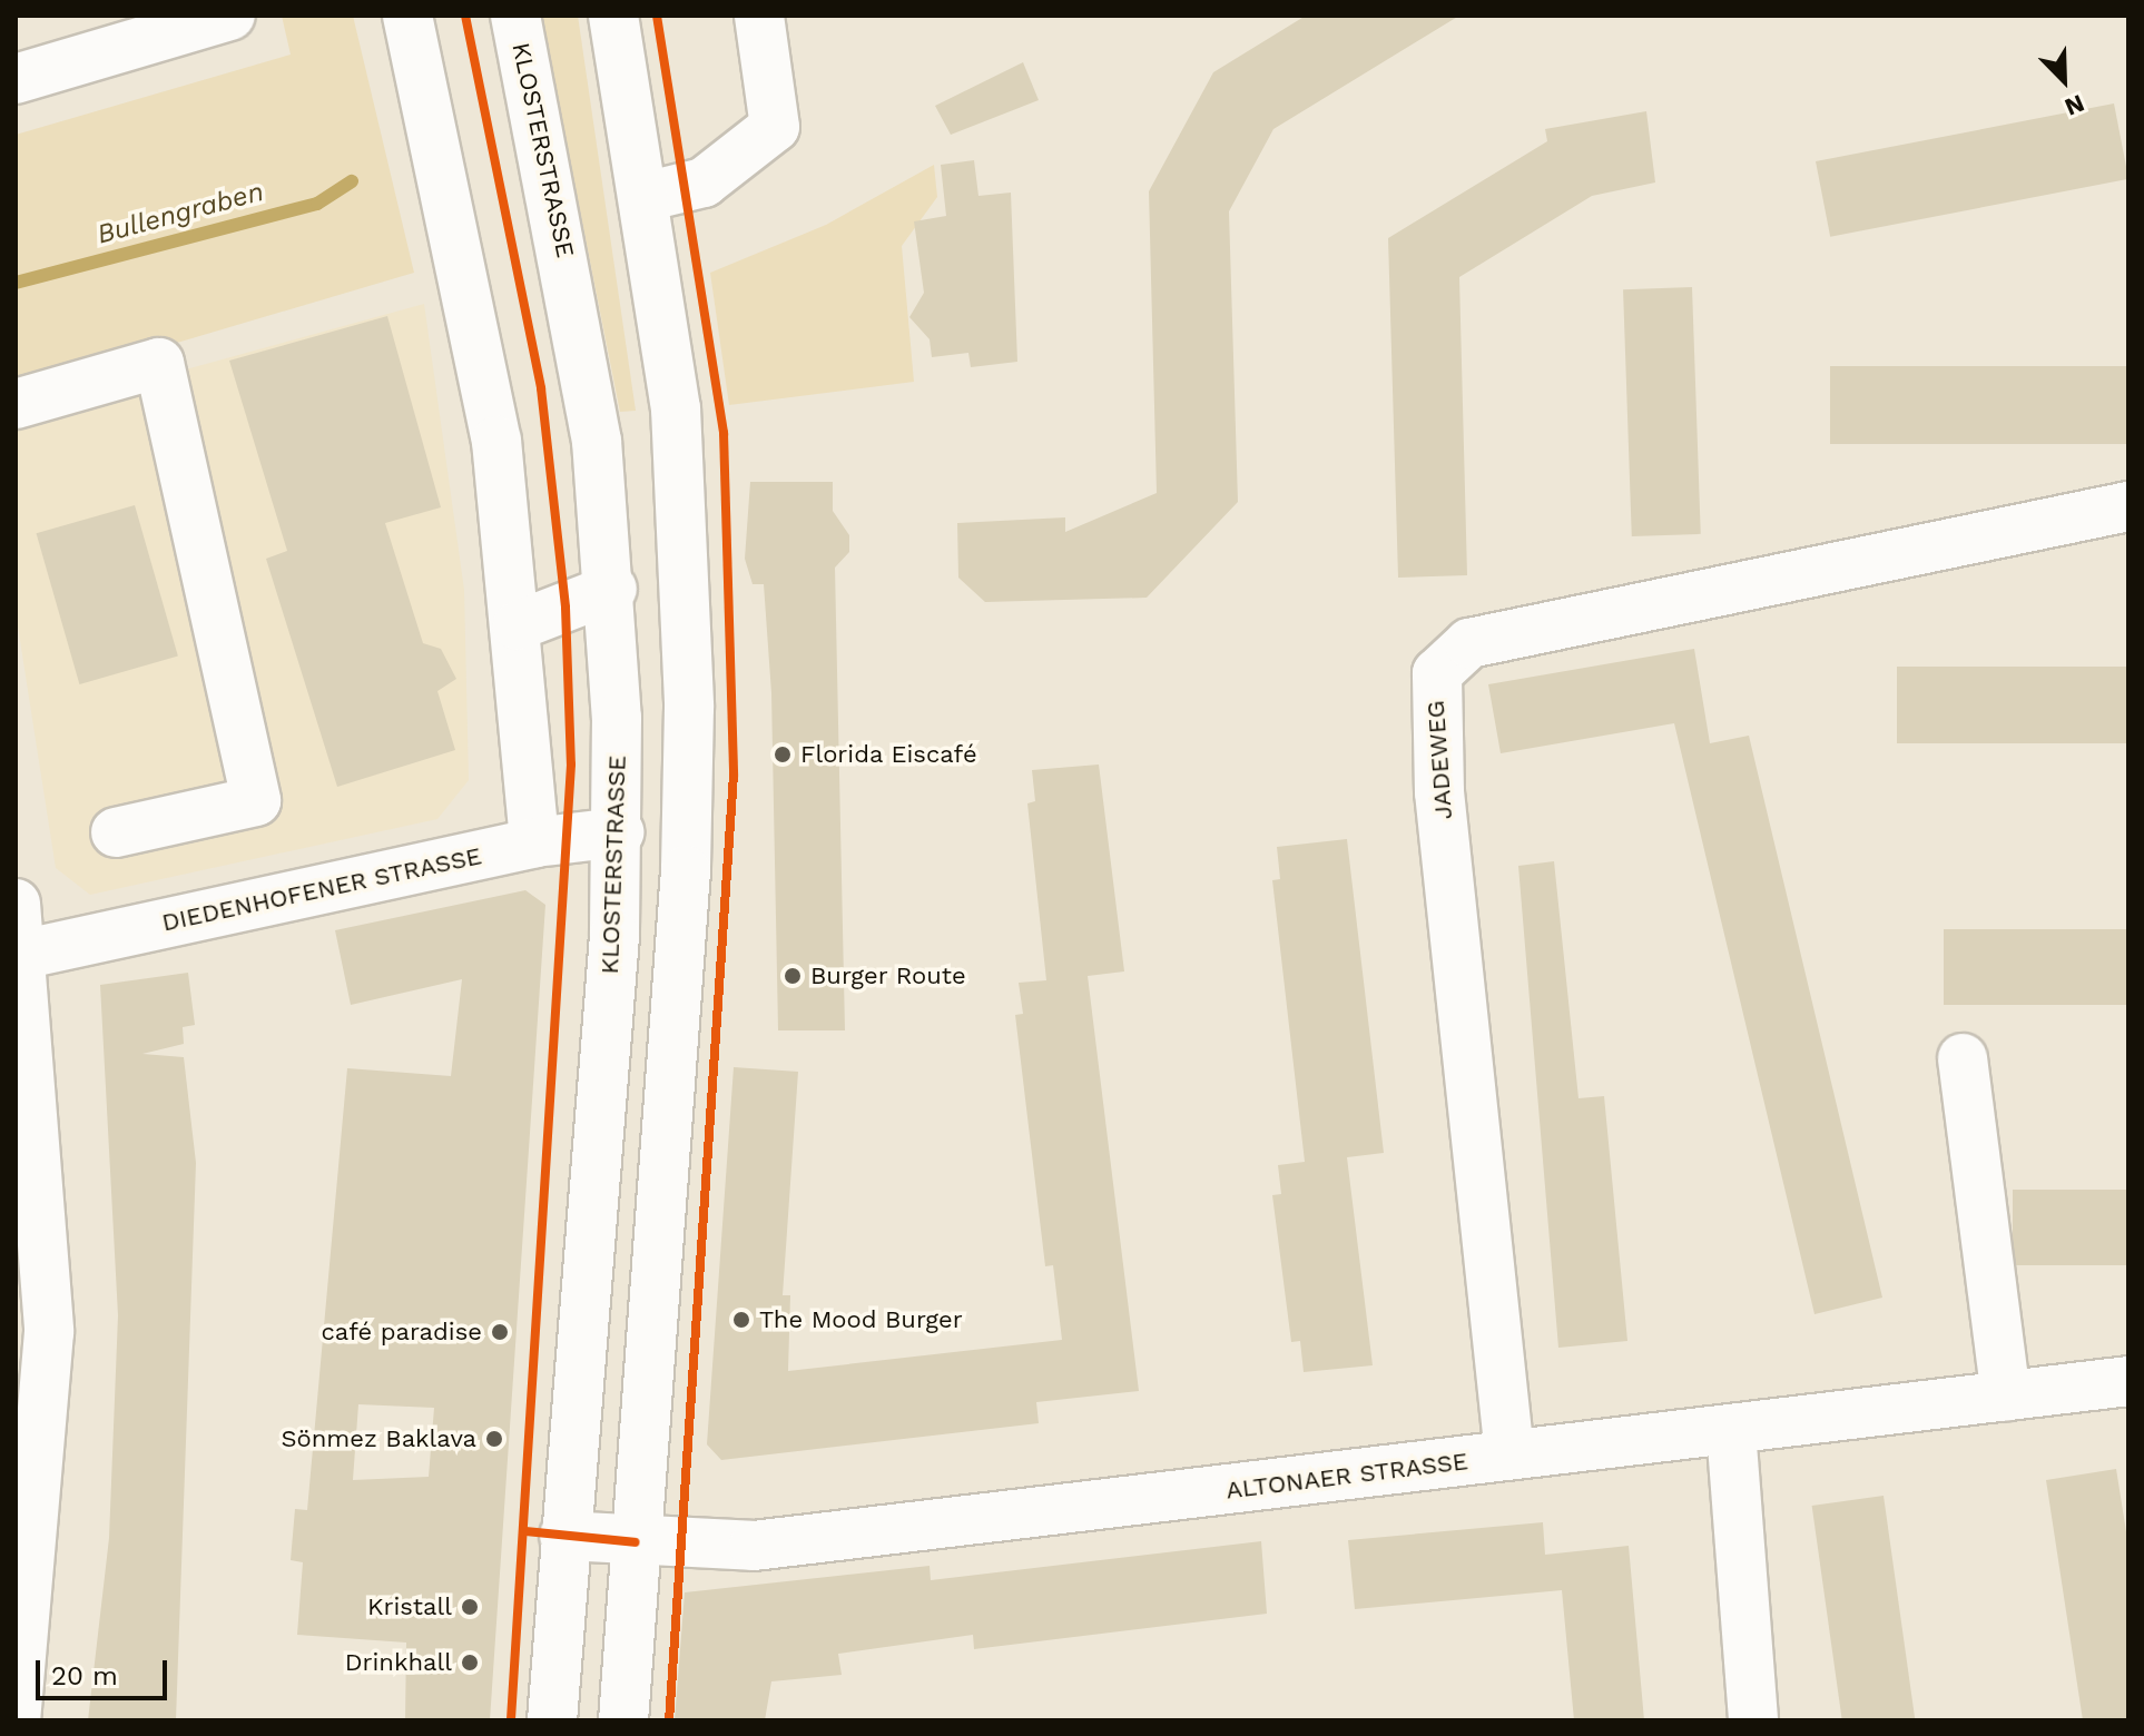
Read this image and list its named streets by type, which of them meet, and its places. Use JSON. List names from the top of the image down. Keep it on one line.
{"streets":{"street":["KLOSTERSTRASSE","JADEWEG","DIEDENHOFENER STRASSE","ALTONAER STRASSE"]},"crossings":[["KLOSTERSTRASSE","DIEDENHOFENER STRASSE"],["KLOSTERSTRASSE","ALTONAER STRASSE"],["JADEWEG","ALTONAER STRASSE"]],"water":["Bullengraben"],"places":["Florida Eiscafé","Burger Route","The Mood Burger","café paradise","Sönmez Baklava","Kristall","Drinkhall"],"scale_bar":"20 m","north":"bottom right"}
